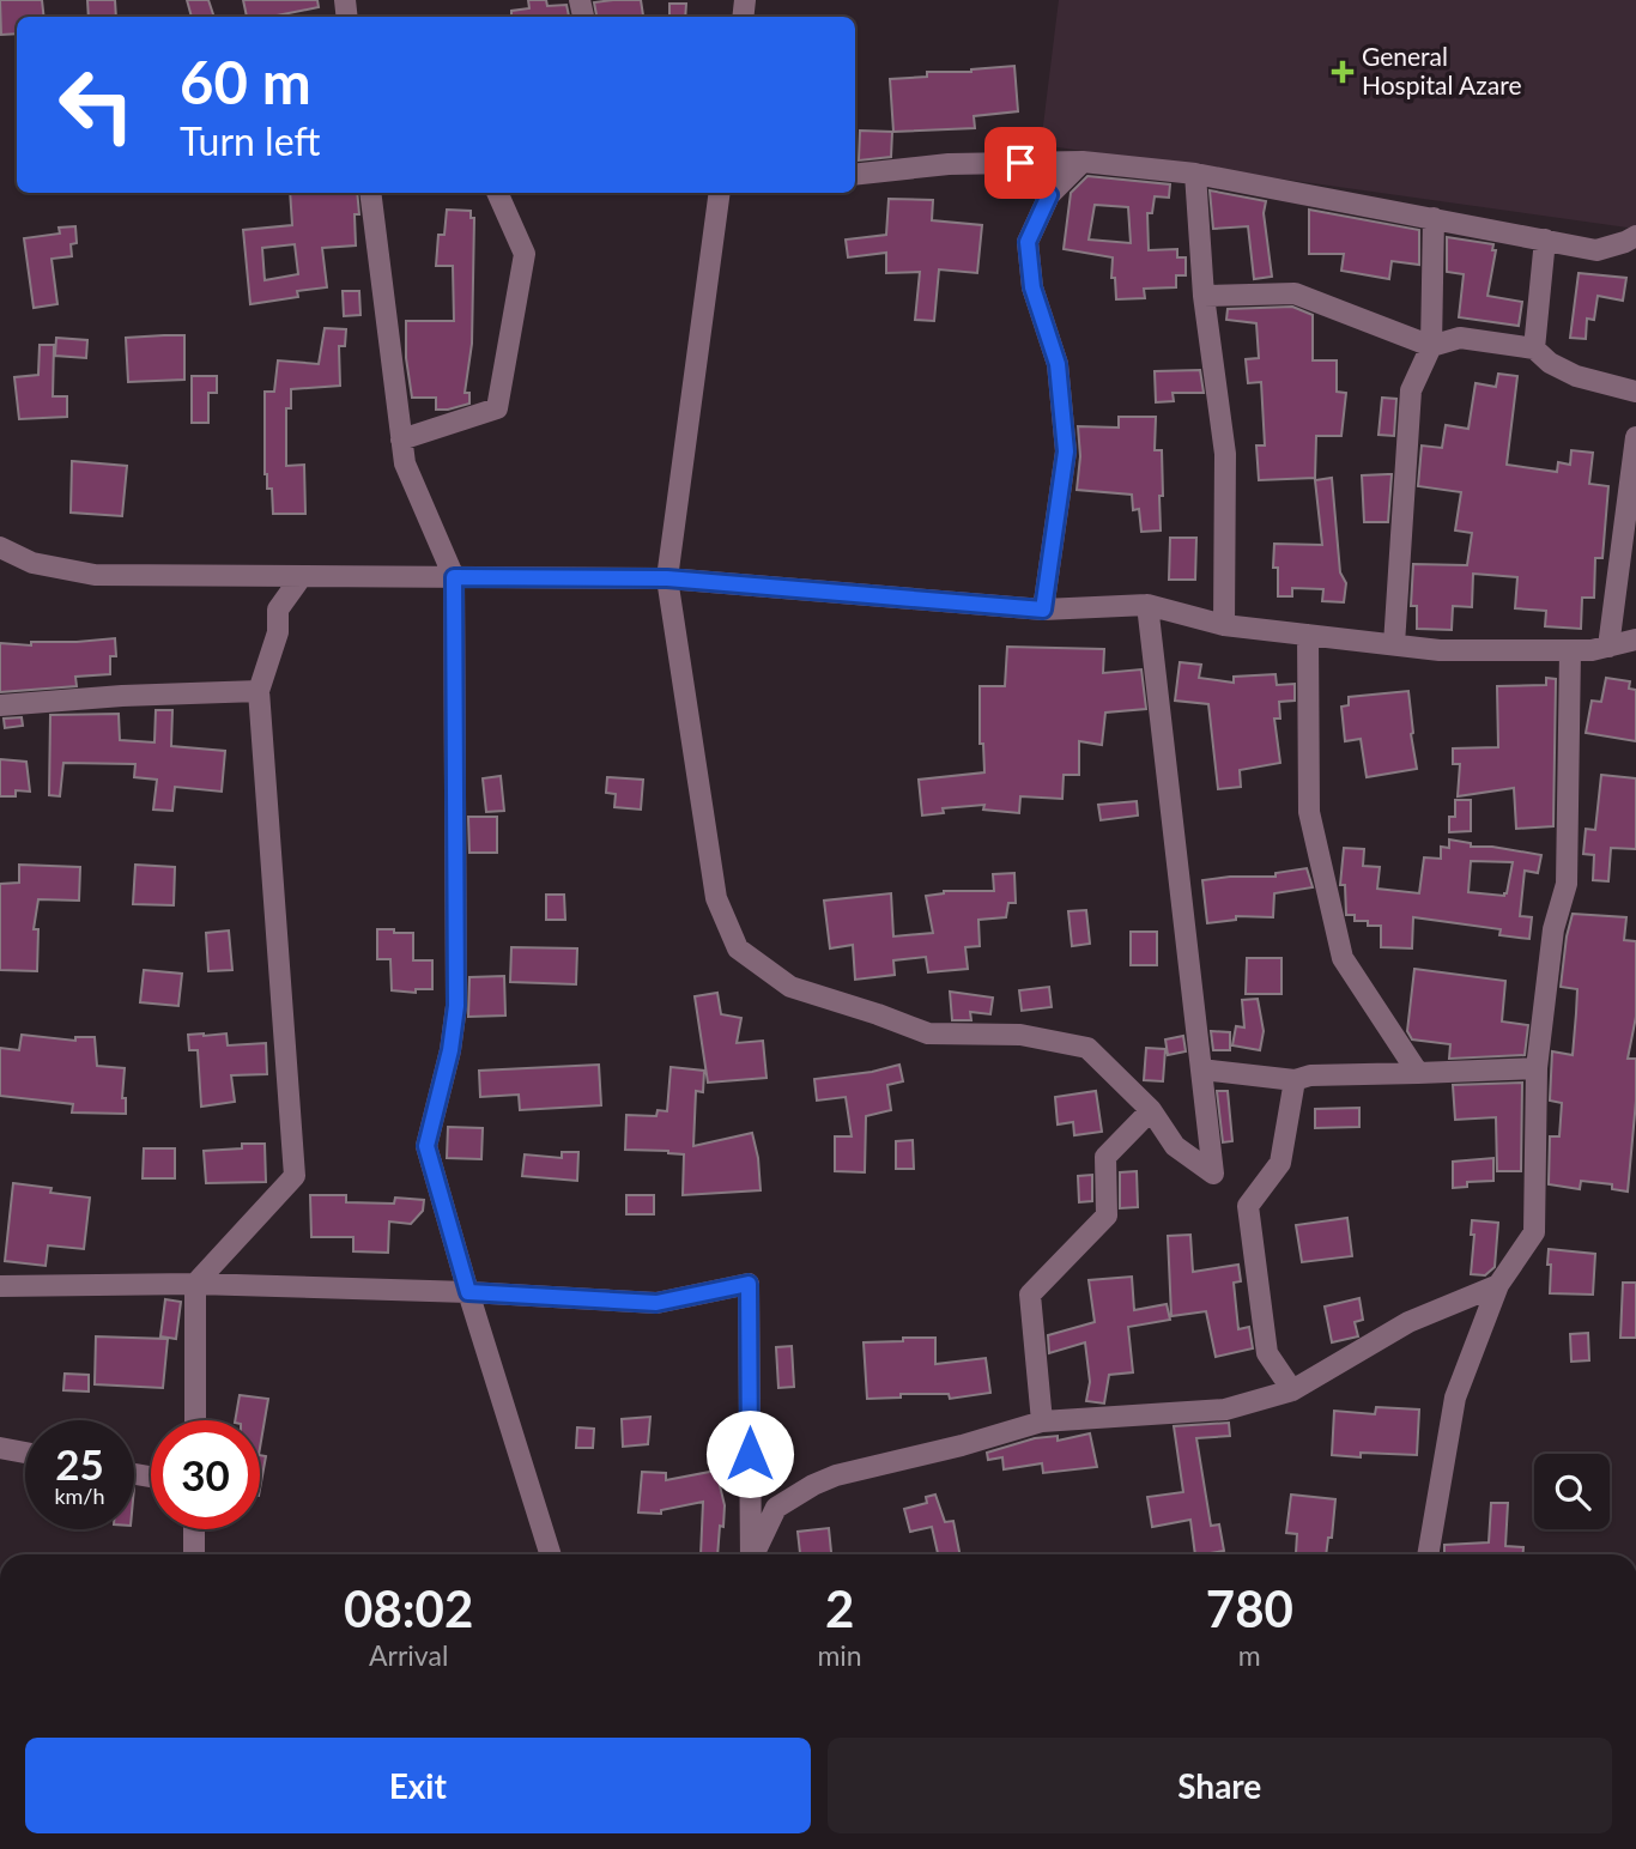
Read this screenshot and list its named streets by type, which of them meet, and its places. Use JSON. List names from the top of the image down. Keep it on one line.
{"places":{"health":["General Hospital Azare"]},"page":{"turn":["60 m","Turn left"],"speed":"25 km/h","limit":"30","eta":["08:02","Arrival","2","min","780","m"],"buttons":["Exit","Share"]}}
